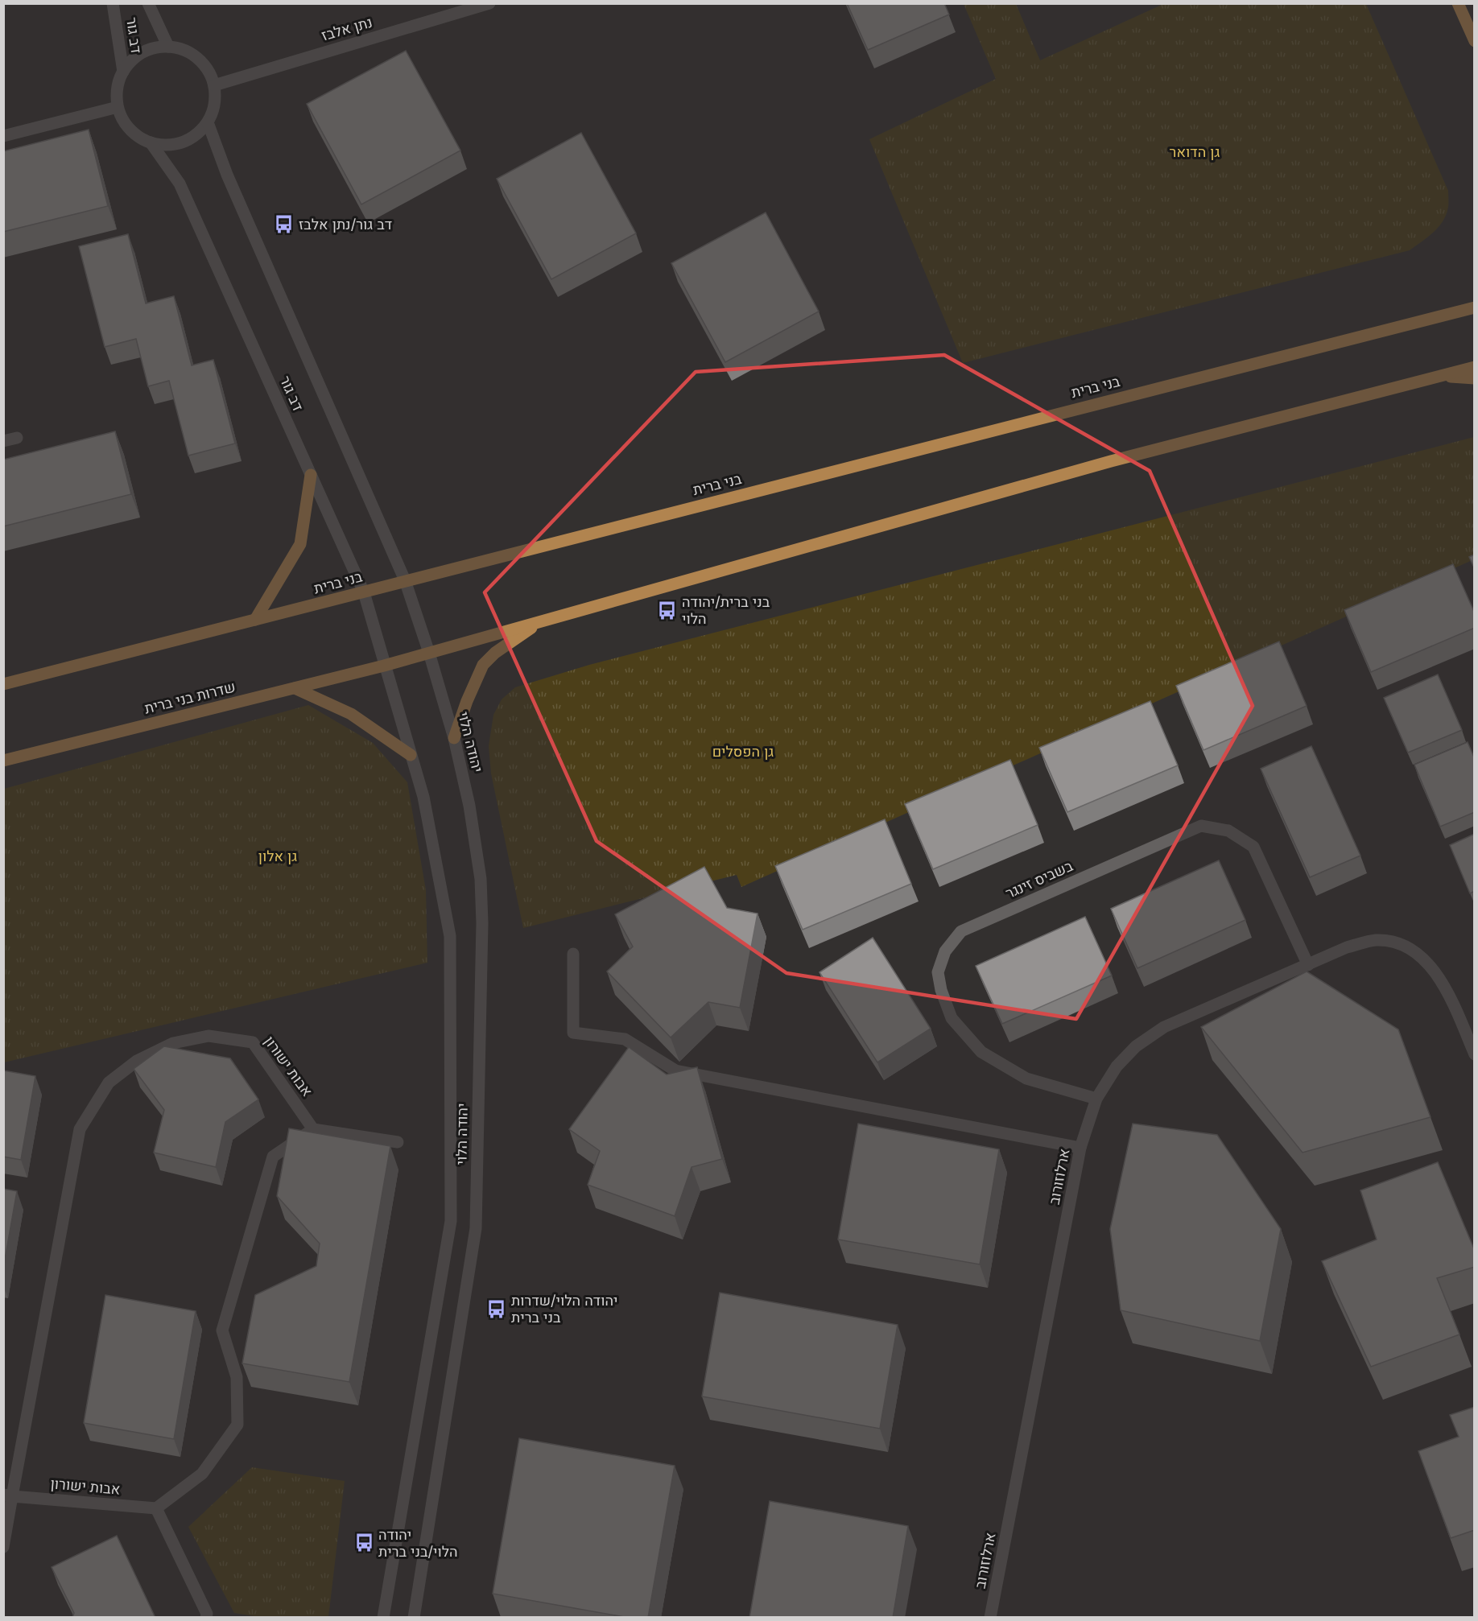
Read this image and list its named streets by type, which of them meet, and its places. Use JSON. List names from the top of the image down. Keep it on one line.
{"streets":{"main road":["בני ברית","שדרות בני ברית"],"street":["נתן אלבז","דב גור","יהודה הלוי","בשביס זינגר","אבות ישורון","ארלוזורוב"]},"crossings":[["נתן אלבז","דב גור"],["דב גור","בני ברית"],["דב גור","שדרות בני ברית"],["דב גור","יהודה הלוי"],["שדרות בני ברית","יהודה הלוי"],["בשביס זינגר","ארלוזורוב"]],"parks":["גן הדואר","גן הפסלים","גן אלון"],"places":{"bus stop":["דב גור/נתן אלבז","בני ברית/יהודה הלוי","יהודה הלוי/שדרות בני ברית","יהודה הלוי/בני ברית"]}}
